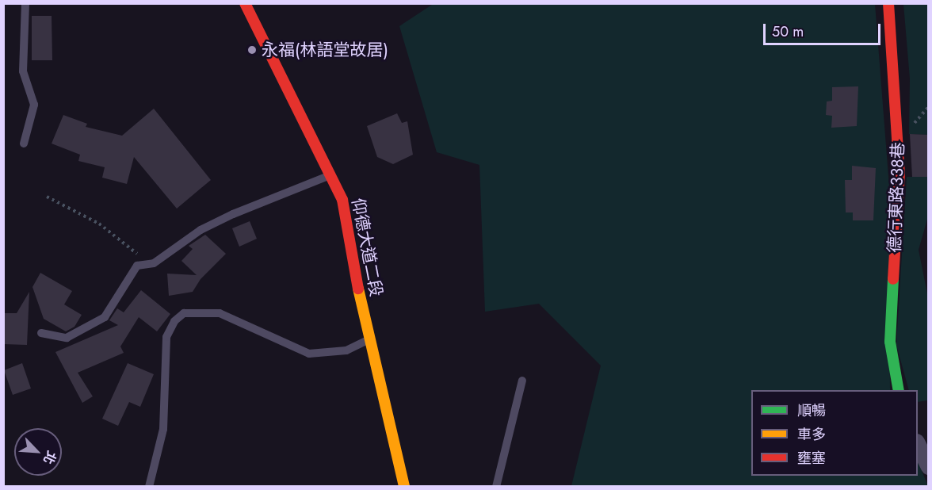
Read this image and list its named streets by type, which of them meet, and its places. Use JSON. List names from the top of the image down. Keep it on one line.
{"streets":{"main road":["德行東路338巷","仰德大道二段"]},"places":["永福(林語堂故居)"],"legend":["順暢","車多","壅塞"],"scale_bar":"50 m","north":"bottom right"}
